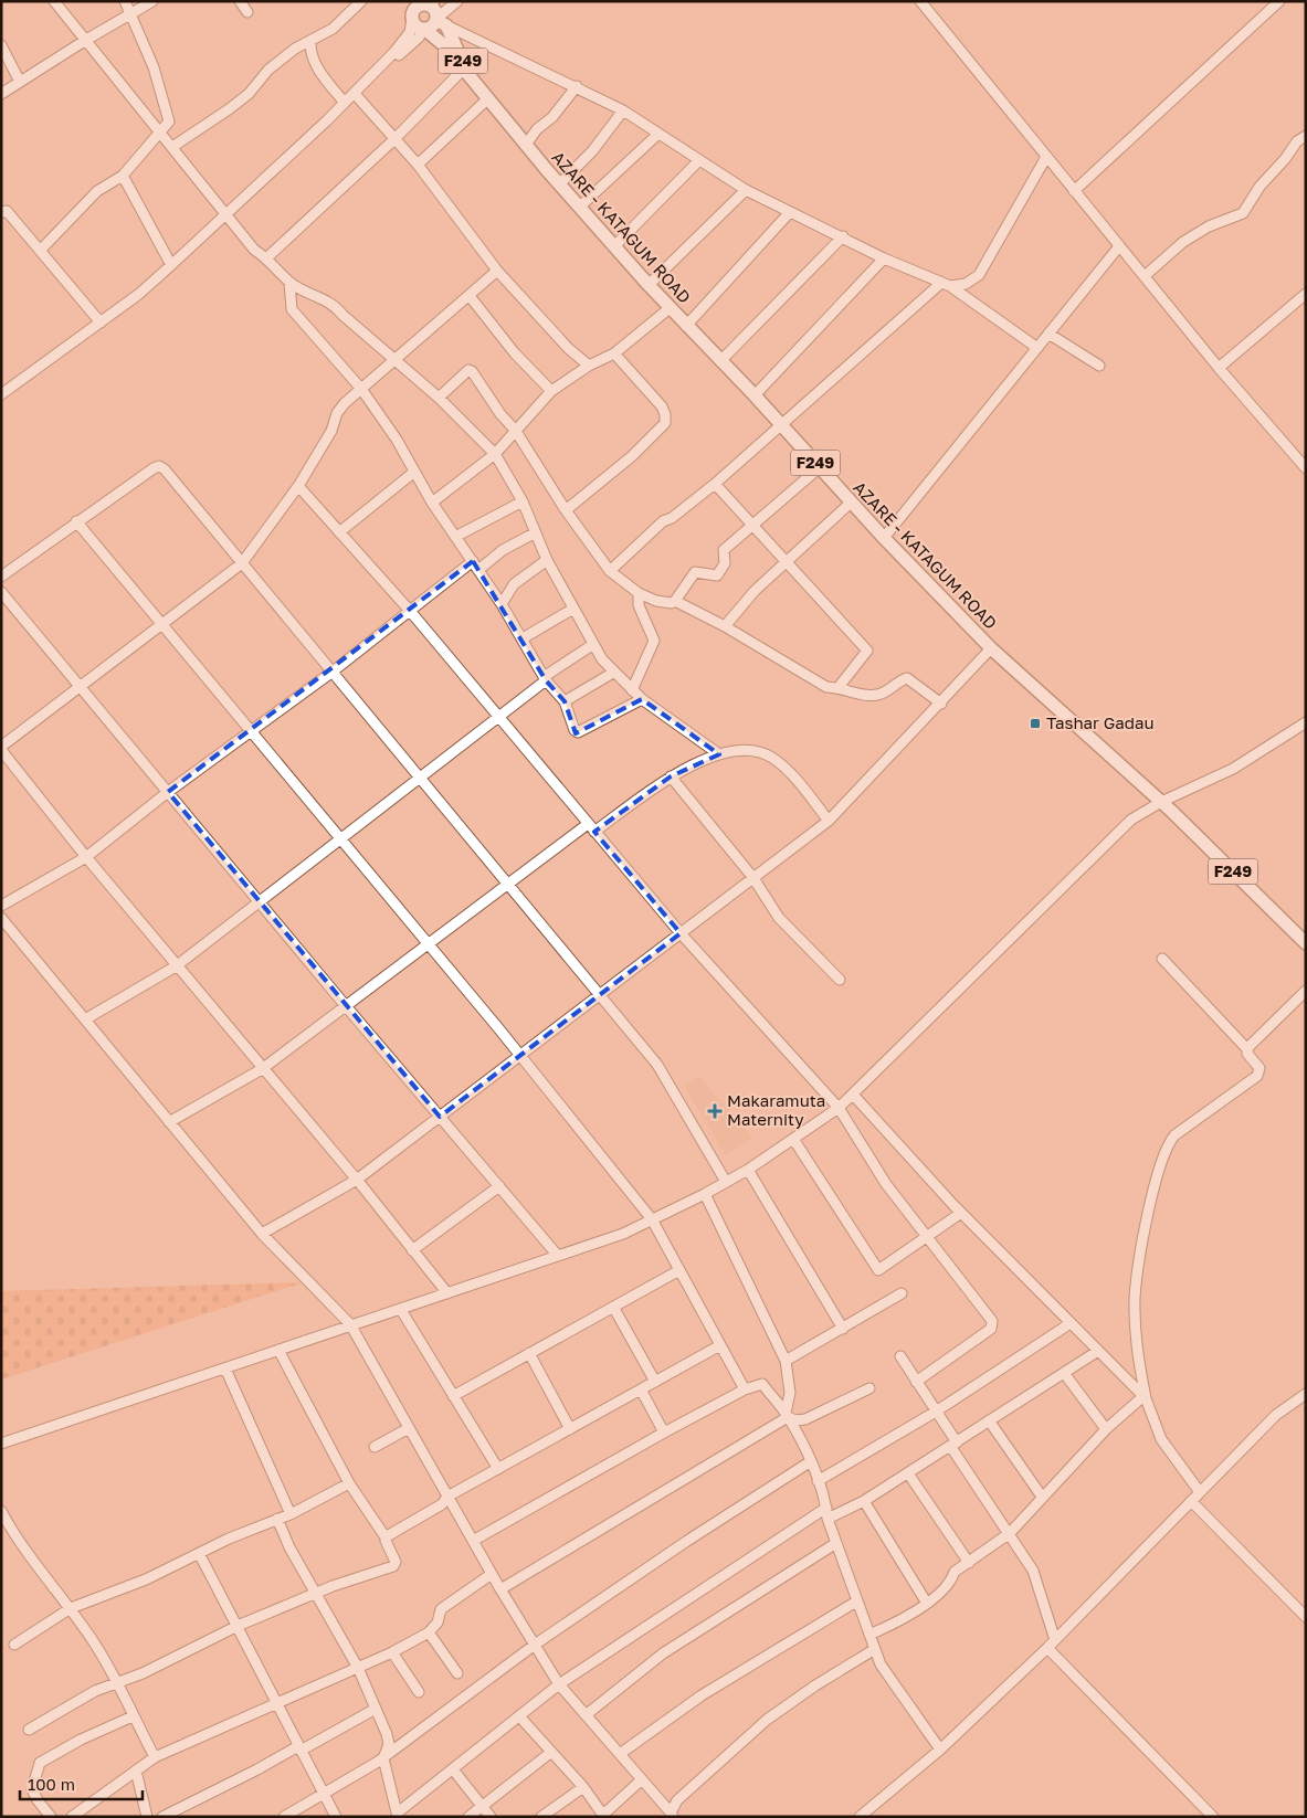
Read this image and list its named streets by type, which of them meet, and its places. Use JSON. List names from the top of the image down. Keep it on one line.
{"streets":{"main road":["F249","AZARE - KATAGUM ROAD"]},"crossings":[["F249","AZARE - KATAGUM ROAD"]],"places":{"transit":["Tashar Gadau"],"health":["Makaramuta Maternity"]},"scale_bar":"100 m"}
